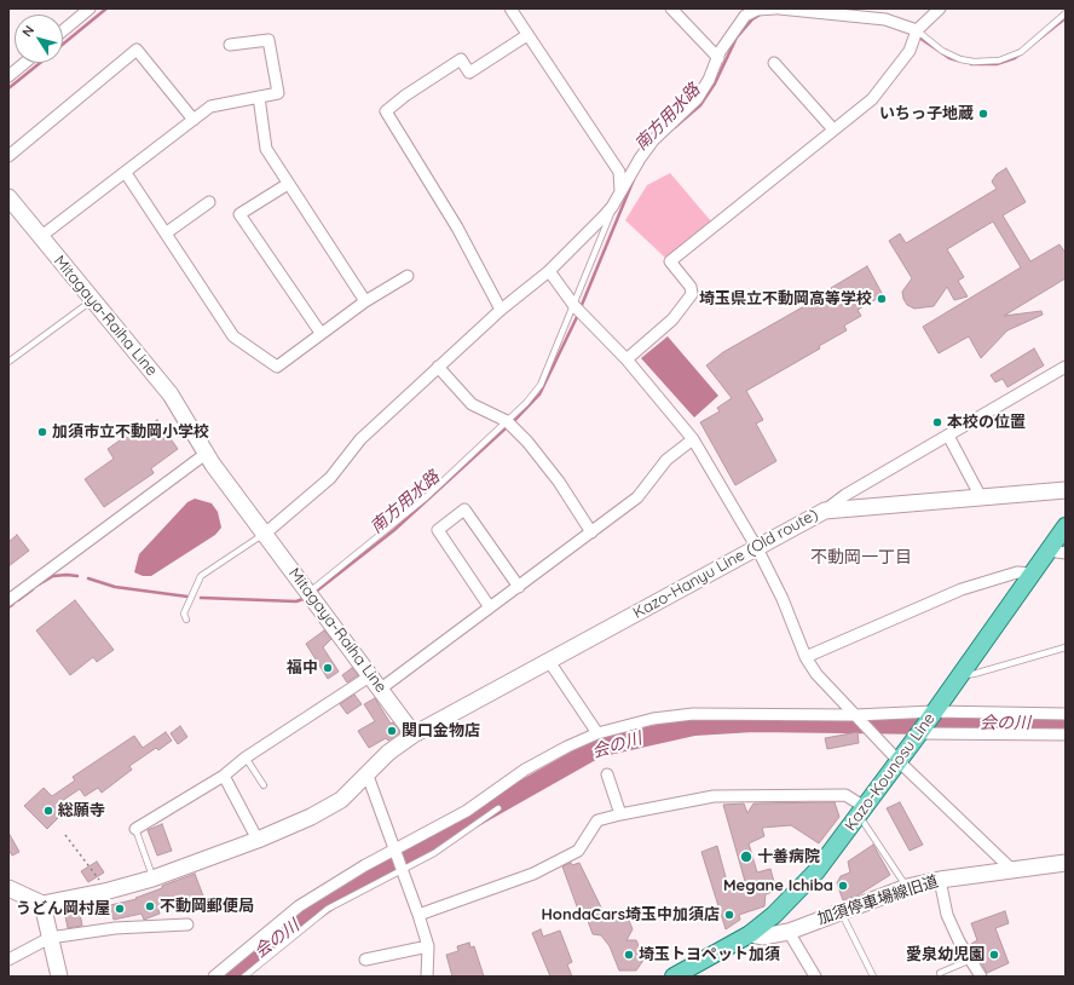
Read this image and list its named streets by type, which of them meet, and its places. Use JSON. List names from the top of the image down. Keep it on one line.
{"streets":{"main road":["Mitagaya-Raiha Line","Kazo-Hanyu Line (Old route)","Kazo-Kounosu Line","加須停車場線旧道"]},"crossings":[["Mitagaya-Raiha Line","Kazo-Hanyu Line (Old route)"],["Kazo-Kounosu Line","加須停車場線旧道"]],"districts":["不動岡一丁目"],"water":["南方用水路","会の川"],"places":["いちっ子地蔵","埼玉県立不動岡高等学校","本校の位置","加須市立不動岡小学校","福中","関口金物店","総願寺","十善病院","Megane Ichiba","不動岡郵便局","うどん岡村屋","HondaCars埼玉中加須店","埼玉トヨペット加須","愛泉幼児園"],"north":"top left"}
